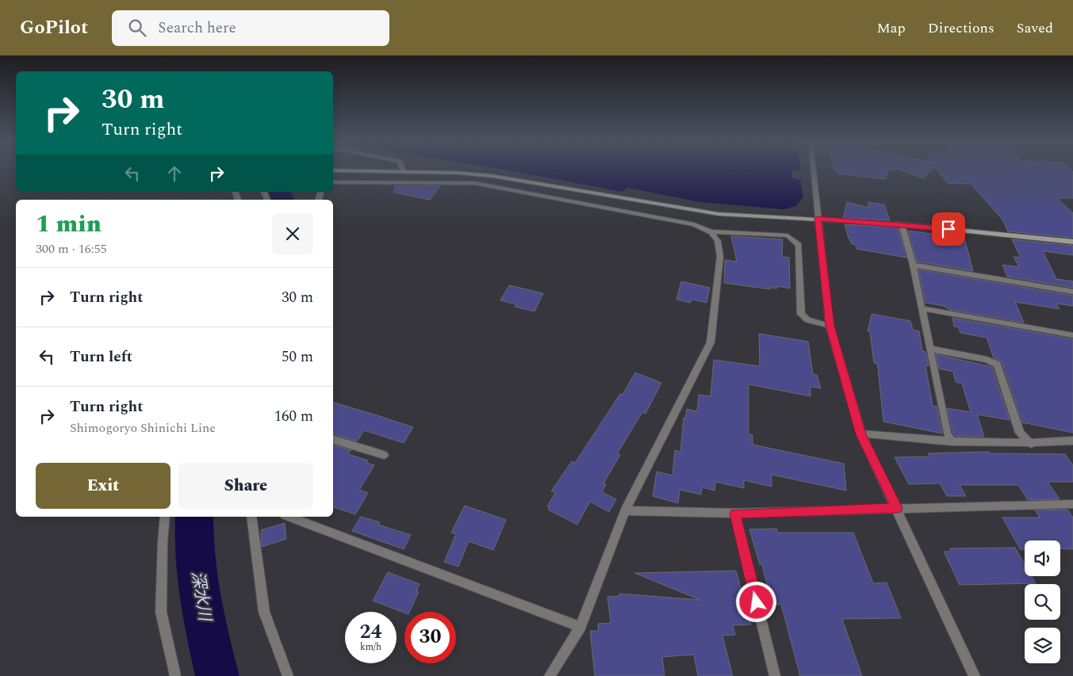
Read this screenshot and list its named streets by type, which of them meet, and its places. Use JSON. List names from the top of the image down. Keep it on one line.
{"water":["深水川"],"page":{"header":"GoPilot","search":"Search here","nav":["Map","Directions","Saved"],"turn":["30 m","Turn right"],"heading":["1 min","300 m · 16:55"],"list":[{"name":"Turn right","value":"30 m"},{"name":"Turn left","value":"50 m"},{"name":"Turn right","note":"Shimogoryo Shinichi Line","value":"160 m"}],"buttons":["Exit","Share"],"speed":"24 km/h","limit":"30"}}
